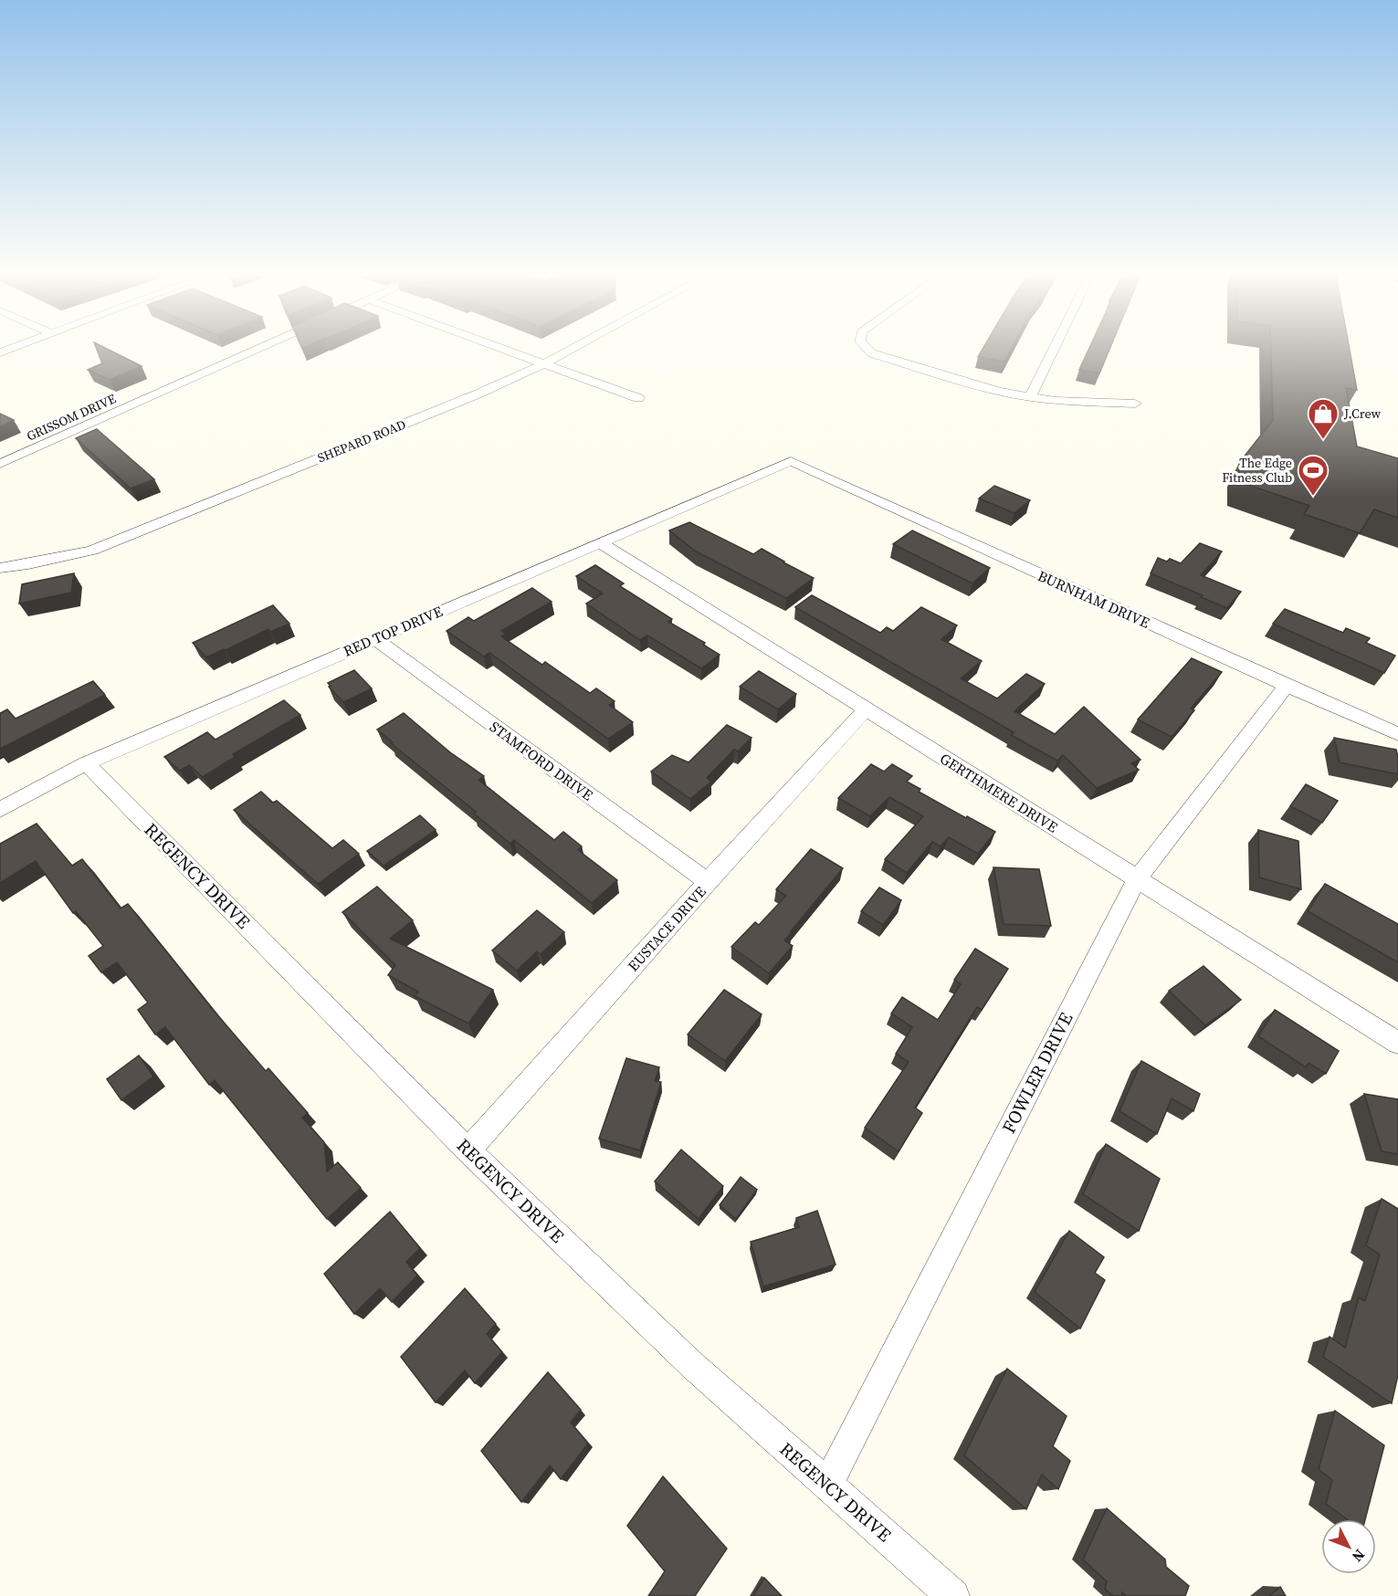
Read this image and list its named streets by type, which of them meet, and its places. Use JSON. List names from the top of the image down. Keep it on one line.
{"streets":{"street":["GRISSOM DRIVE","SHEPARD ROAD","BURNHAM DRIVE","RED TOP DRIVE","STAMFORD DRIVE","GERTHMERE DRIVE","REGENCY DRIVE","EUSTACE DRIVE","FOWLER DRIVE"]},"crossings":[["BURNHAM DRIVE","RED TOP DRIVE"],["BURNHAM DRIVE","FOWLER DRIVE"],["RED TOP DRIVE","STAMFORD DRIVE"],["RED TOP DRIVE","GERTHMERE DRIVE"],["RED TOP DRIVE","REGENCY DRIVE"],["STAMFORD DRIVE","EUSTACE DRIVE"],["GERTHMERE DRIVE","EUSTACE DRIVE"],["GERTHMERE DRIVE","FOWLER DRIVE"],["REGENCY DRIVE","EUSTACE DRIVE"],["REGENCY DRIVE","FOWLER DRIVE"]],"places":{"shop":["J.Crew"],"sports":["The Edge Fitness Club"]},"north":"bottom right"}
